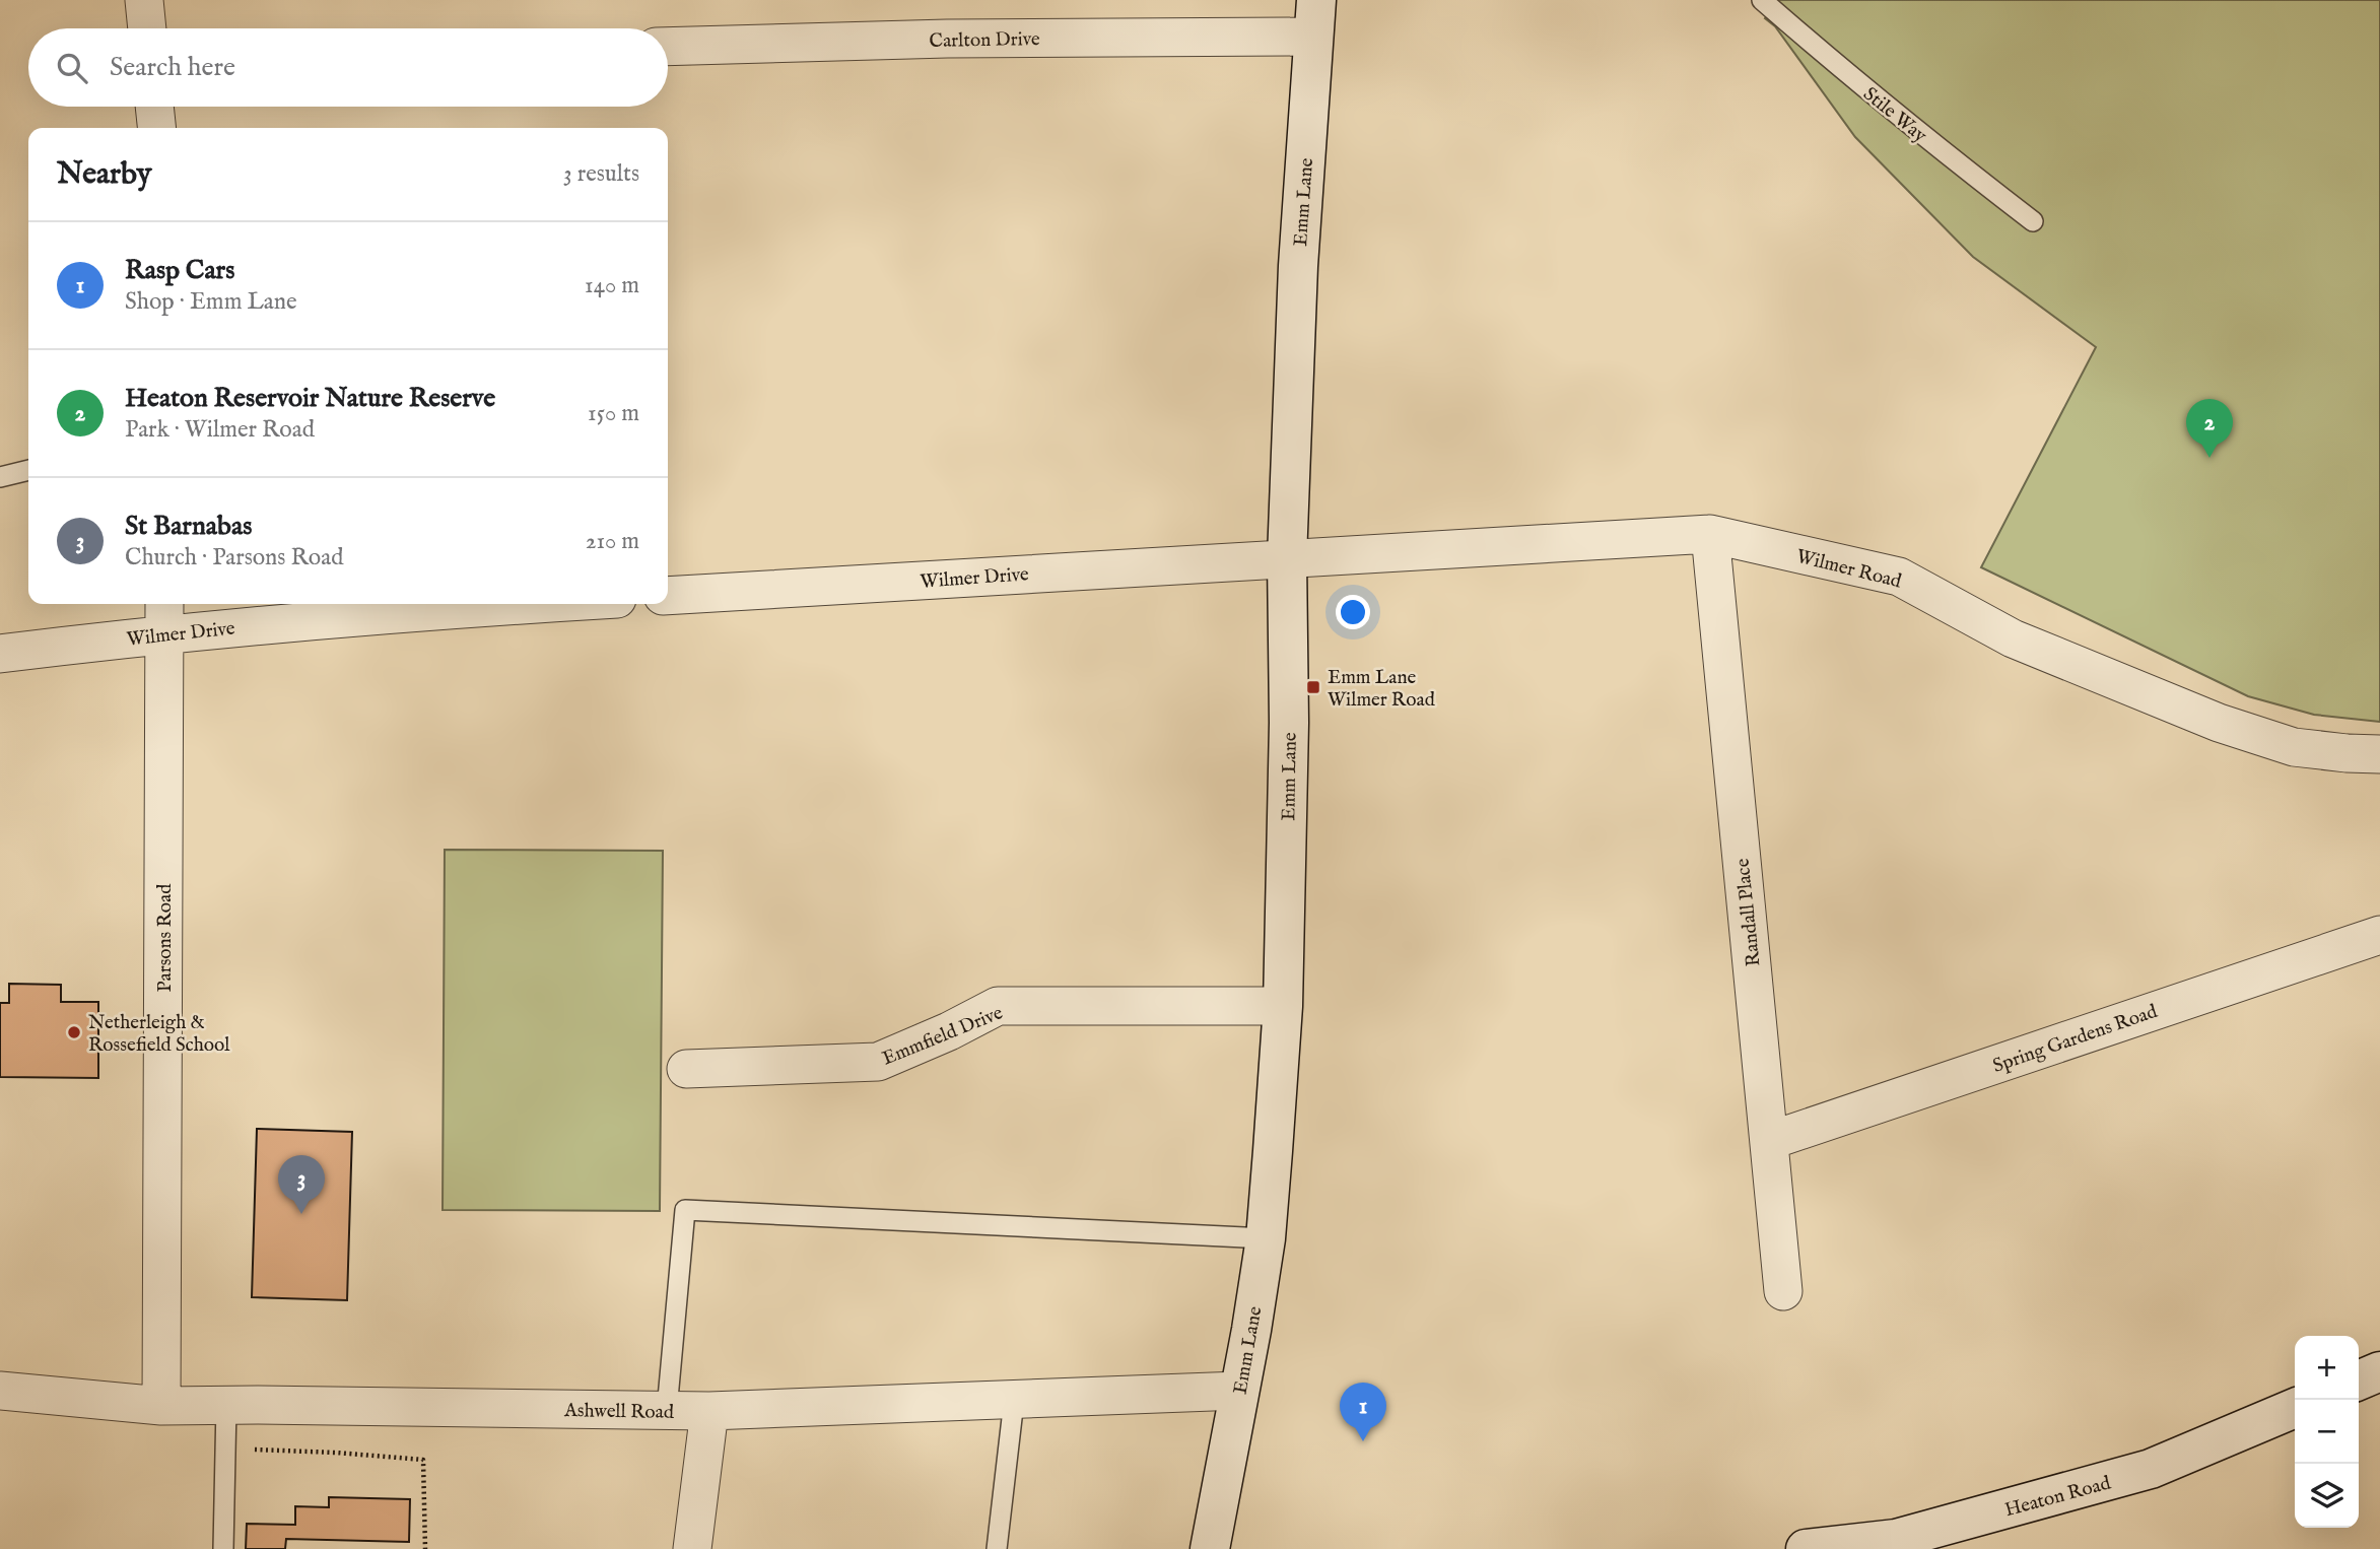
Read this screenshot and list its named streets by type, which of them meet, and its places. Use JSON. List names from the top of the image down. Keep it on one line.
{"streets":{"street":["Carlton Drive","Emm Lane","Wilmer Road","Wilmer Drive","Randall Place","Parsons Road","Emmfield Drive","Spring Gardens Road","Ashwell Road","Heaton Road"],"lane":["Stile Way"]},"crossings":[["Carlton Drive","Emm Lane"],["Emm Lane","Wilmer Road"],["Emm Lane","Wilmer Drive"],["Emm Lane","Emmfield Drive"],["Emm Lane","Ashwell Road"],["Wilmer Road","Wilmer Drive"],["Wilmer Road","Randall Place"],["Wilmer Drive","Parsons Road"],["Randall Place","Spring Gardens Road"],["Parsons Road","Ashwell Road"]],"places":{"transit":["Emm Lane Wilmer Road"],"other":["Netherleigh & Rossefield School"]},"page":{"search":"Search here","heading":["Nearby","3 results"],"list":[{"mark":"1","name":"Rasp Cars","note":"Shop · Emm Lane","value":"140 m"},{"mark":"2","name":"Heaton Reservoir Nature Reserve","note":"Park · Wilmer Road","value":"150 m"},{"mark":"3","name":"St Barnabas","note":"Church · Parsons Road","value":"210 m"}],"pins":["2","3","1"],"map_buttons":["+","−"]}}
